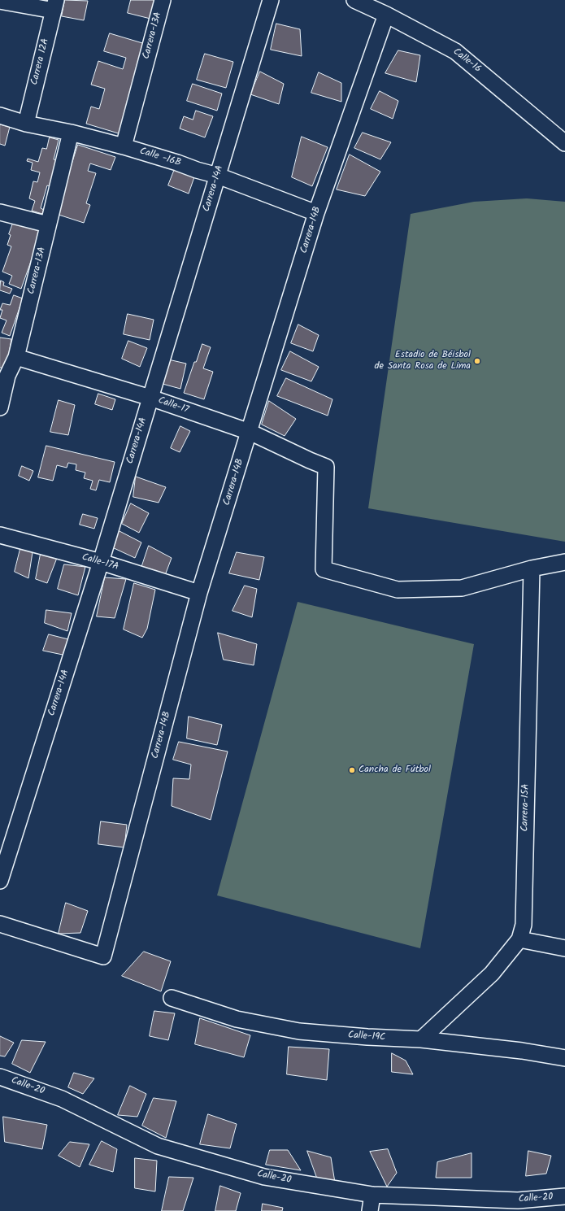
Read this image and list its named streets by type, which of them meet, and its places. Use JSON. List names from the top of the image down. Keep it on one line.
{"streets":{"street":["Carrera-13A","Calle-16","Carrera 12A","Calle -16B","Carrera-14A","Carrera-14B","Calle-17","Calle-17A","Carrera-15A","Calle-19C","Calle-20"]},"crossings":[["Carrera-13A","Calle -16B"],["Carrera-13A","Calle-17"],["Calle-16","Carrera-14B"],["Carrera 12A","Calle -16B"],["Calle -16B","Carrera-14A"],["Calle -16B","Carrera-14B"],["Carrera-14A","Calle-17"],["Carrera-14A","Calle-17A"],["Carrera-14B","Calle-17"],["Carrera-14B","Calle-17A"],["Calle-17","Carrera-15A"],["Carrera-15A","Calle-19C"]],"places":["Estadio de Béisbol de Santa Rosa de Lima","Cancha de Fútbol"]}
